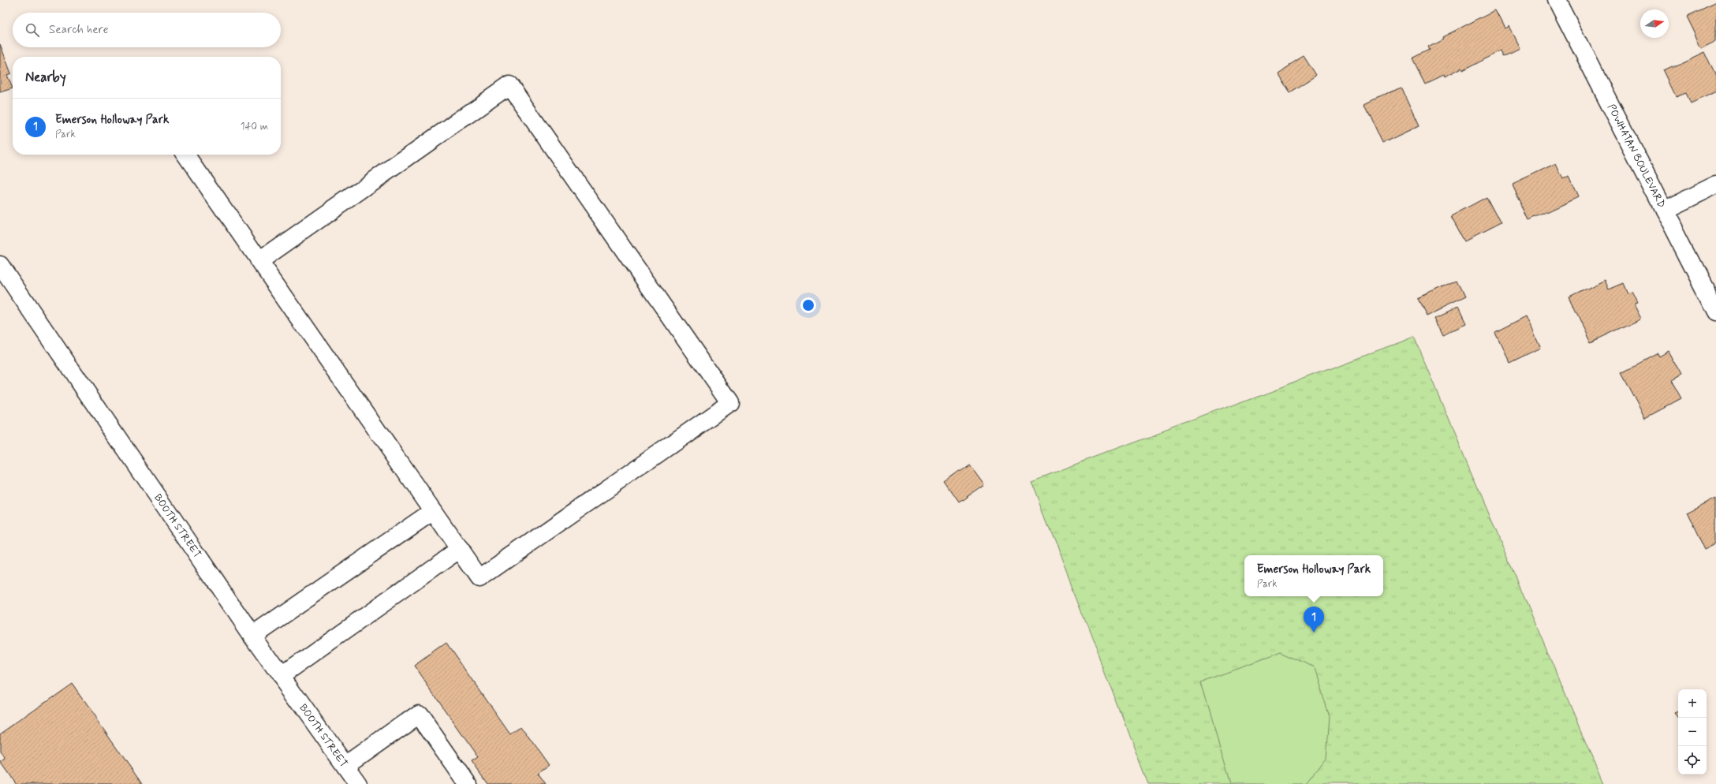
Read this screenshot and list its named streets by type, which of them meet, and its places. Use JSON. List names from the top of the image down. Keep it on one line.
{"streets":{"street":["POWHATAN BOULEVARD","BOOTH STREET"]},"north":"right","page":{"search":"Search here","heading":"Nearby","list":[{"mark":"1","name":"Emerson Holloway Park","note":"Park","value":"140 m"}],"popup":["Emerson Holloway Park","Park"],"pins":"1","map_buttons":["+","−"]}}
